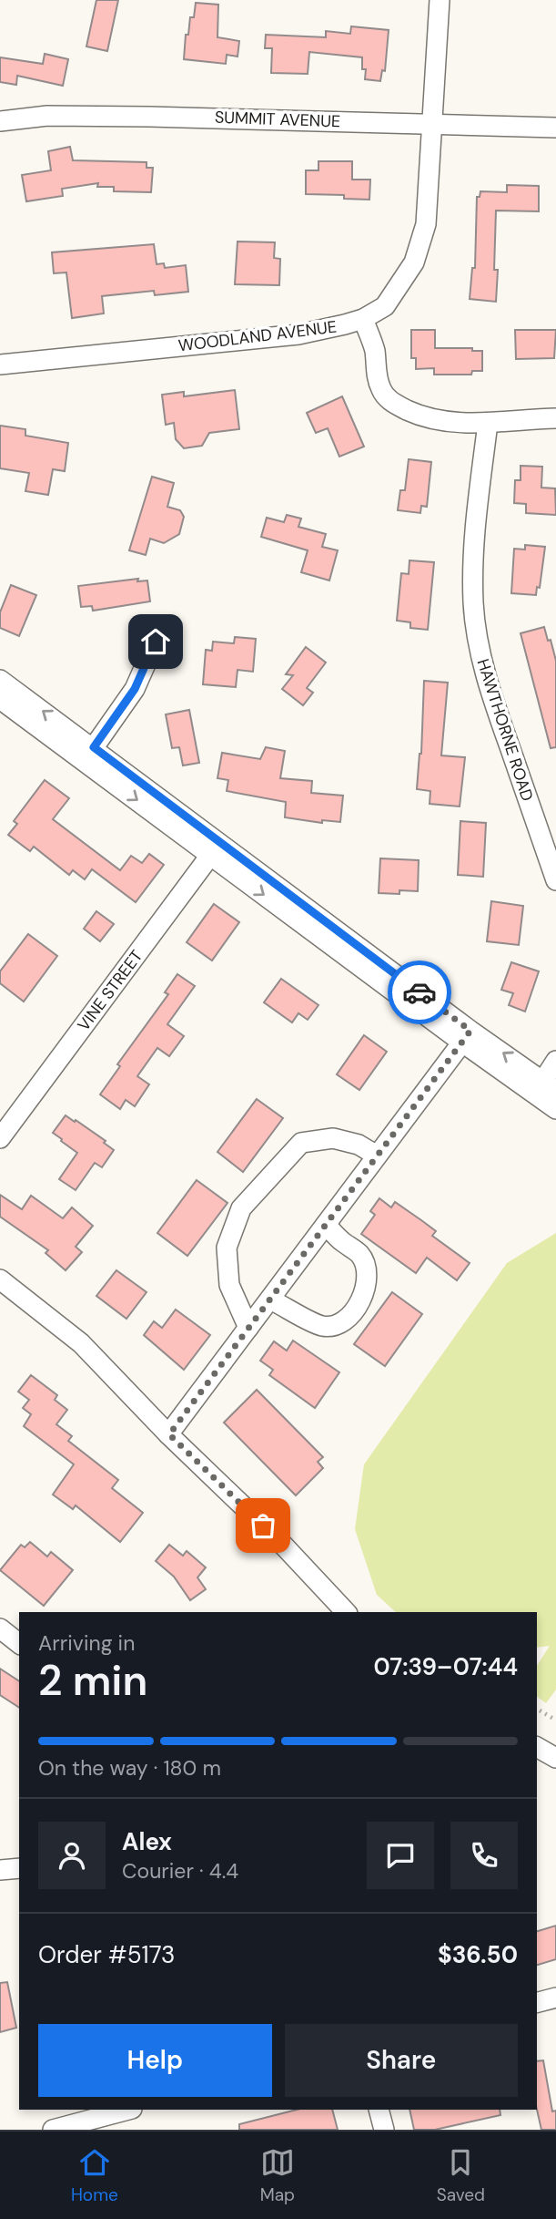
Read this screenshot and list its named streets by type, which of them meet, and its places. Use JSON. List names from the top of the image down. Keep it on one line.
{"streets":{"street":["SUMMIT AVENUE","WOODLAND AVENUE","HAWTHORNE ROAD","VINE STREET"]},"crossings":[["SUMMIT AVENUE","WOODLAND AVENUE"]],"page":{"heading":["2 min","Arriving in","07:39–07:44"],"panel":["Alex","Courier · 4.4","Order #5173","$36.50"],"bar":"On the way · 180 m","buttons":["Help","Share"],"tabs":["Home","Map","Saved"]}}
